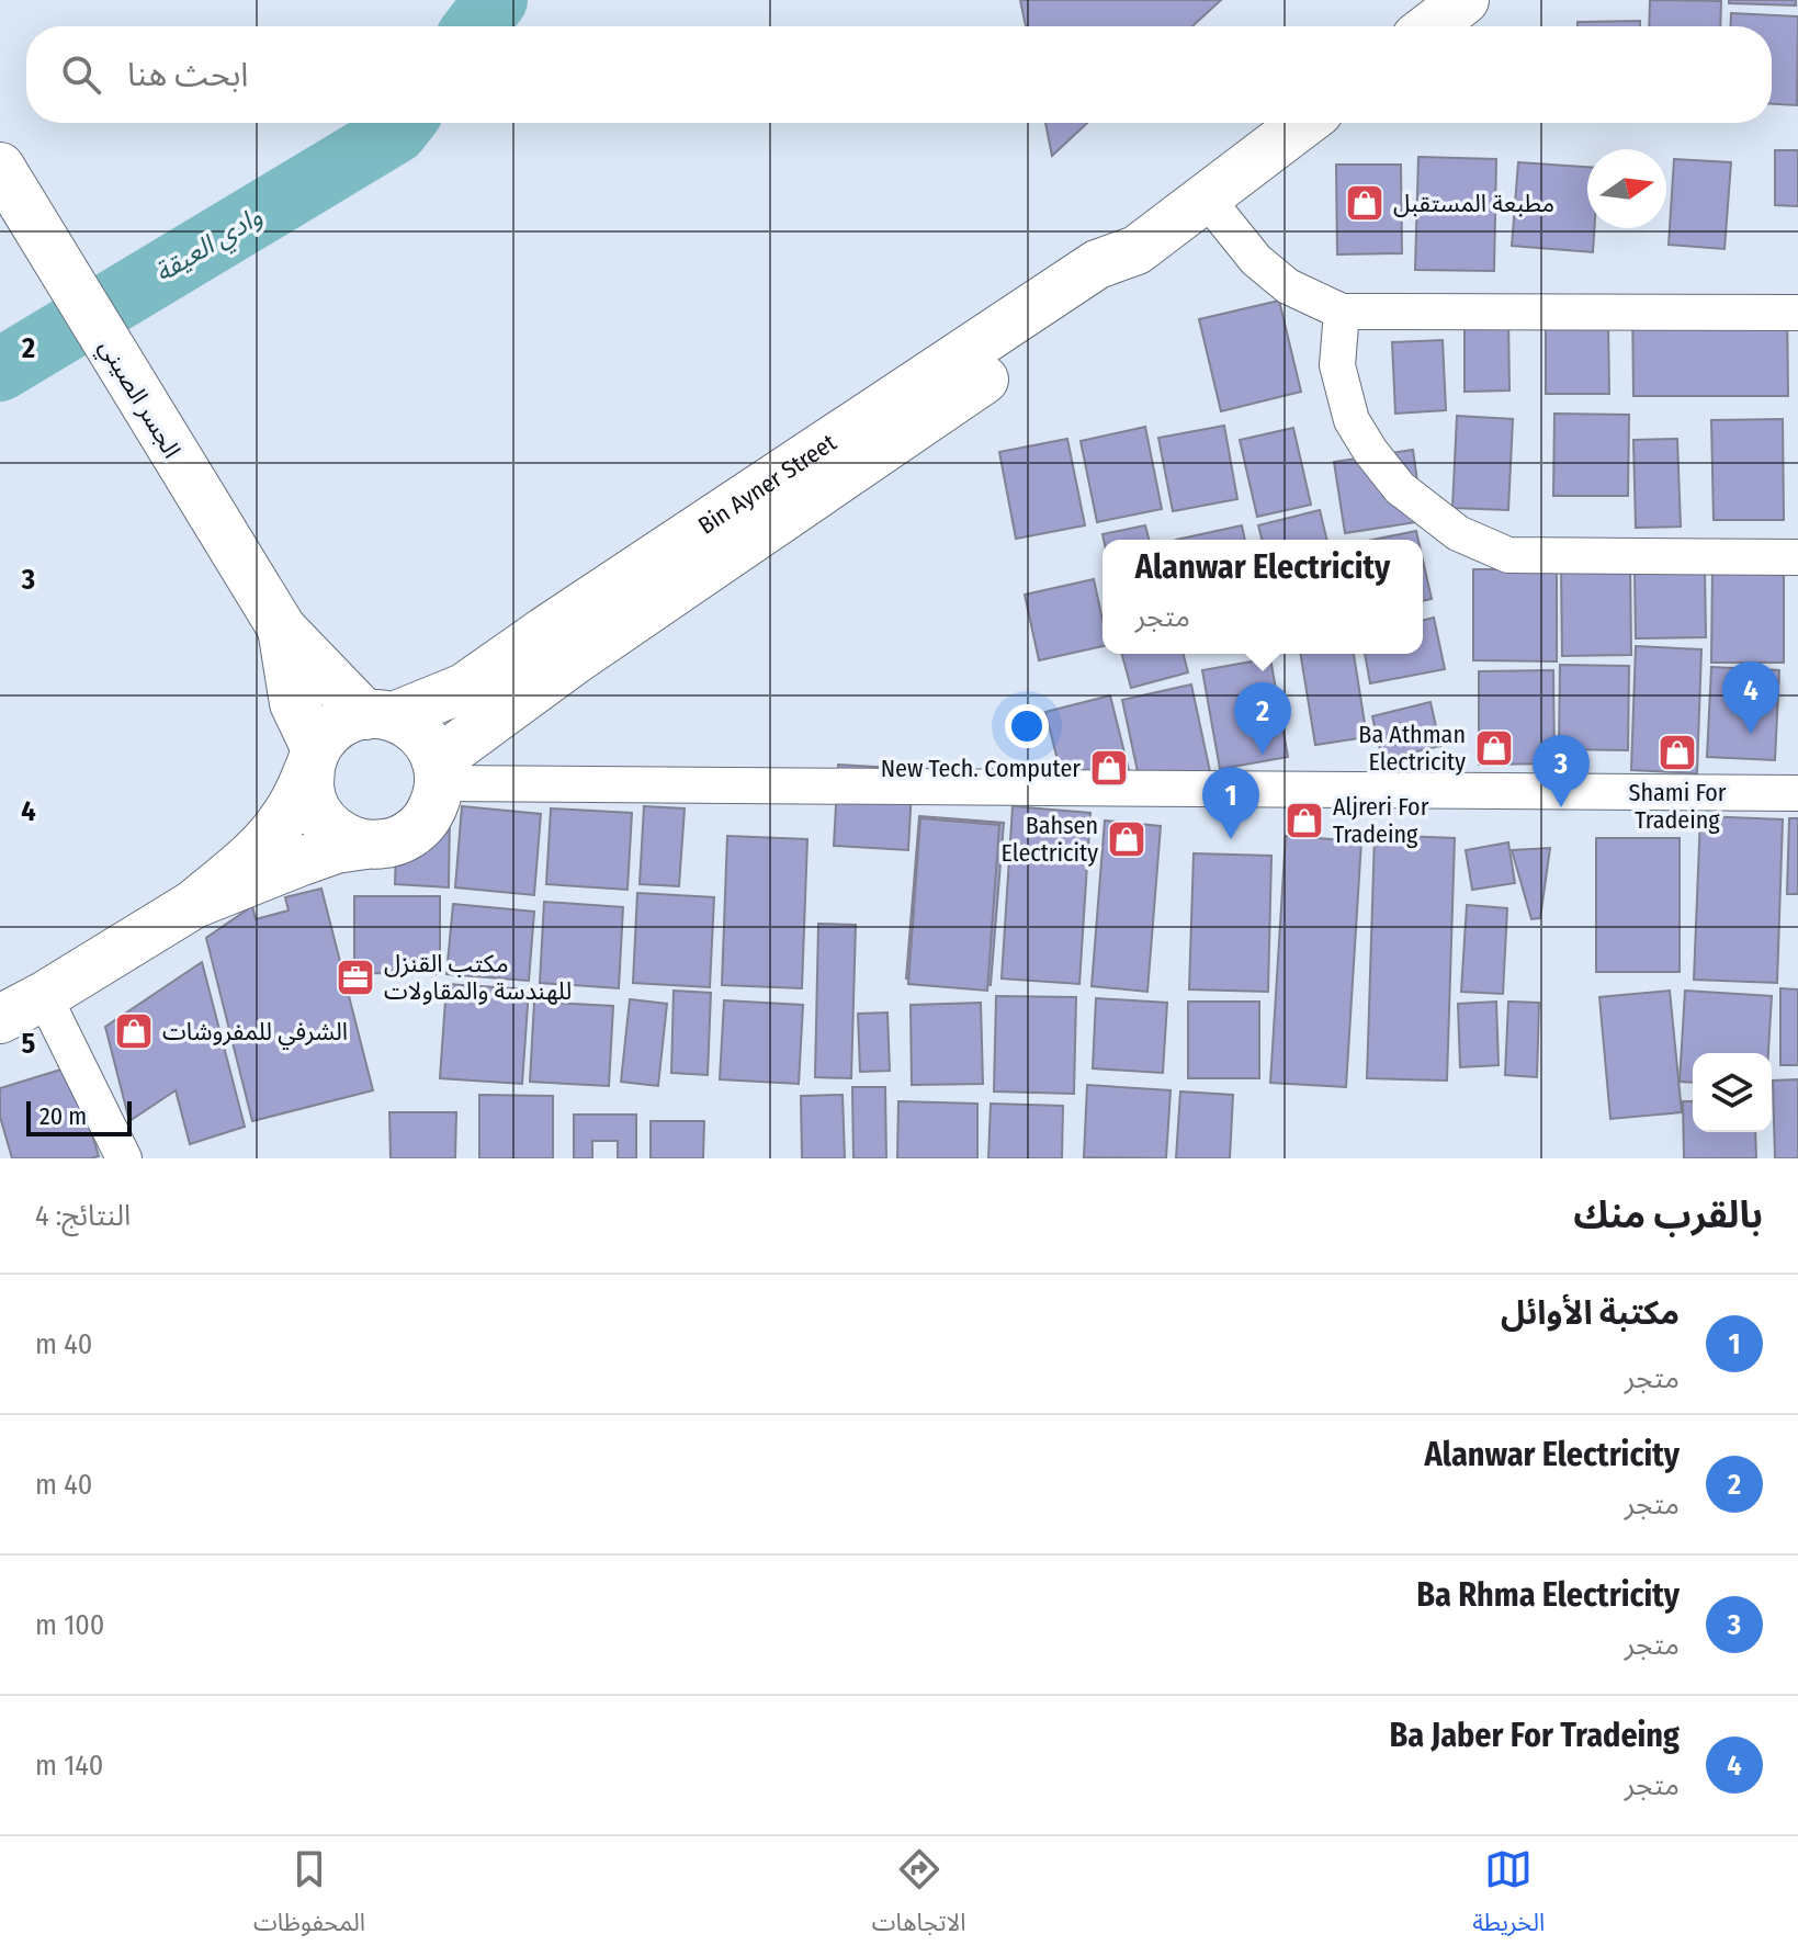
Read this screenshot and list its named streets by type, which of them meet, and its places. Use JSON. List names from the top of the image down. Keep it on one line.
{"streets":{"highway":["الجسر الصيني","Bin Ayner Street"]},"water":["وادي العيقة"],"places":{"shop":["مطبعة المستقبل","Ba Athman Electricity","Shami For Tradeing","New Tech. Computer","Aljreri For Tradeing","Bahsen Electricity","الشرفي للمفروشات"],"office":["مكتب القنزل للهندسة والمقاولات"]},"scale_bar":"20 m","north":"right","page":{"search":"ابحث هنا","popup":["Alanwar Electricity","متجر"],"pins":["4","2","3","1"],"scale":"20 m","heading":["بالقرب منك","النتائج: 4"],"list":[{"mark":"1","name":"مكتبة الأوائل","note":"متجر","value":"40 m"},{"mark":"2","name":"Alanwar Electricity","note":"متجر","value":"40 m"},{"mark":"3","name":"Ba Rhma Electricity","note":"متجر","value":"100 m"},{"mark":"4","name":"Ba Jaber For Tradeing","note":"متجر","value":"140 m"}],"nav":["الخريطة","الاتجاهات","المحفوظات"]},"grid":{"rows":["2","3","4","5"]}}
